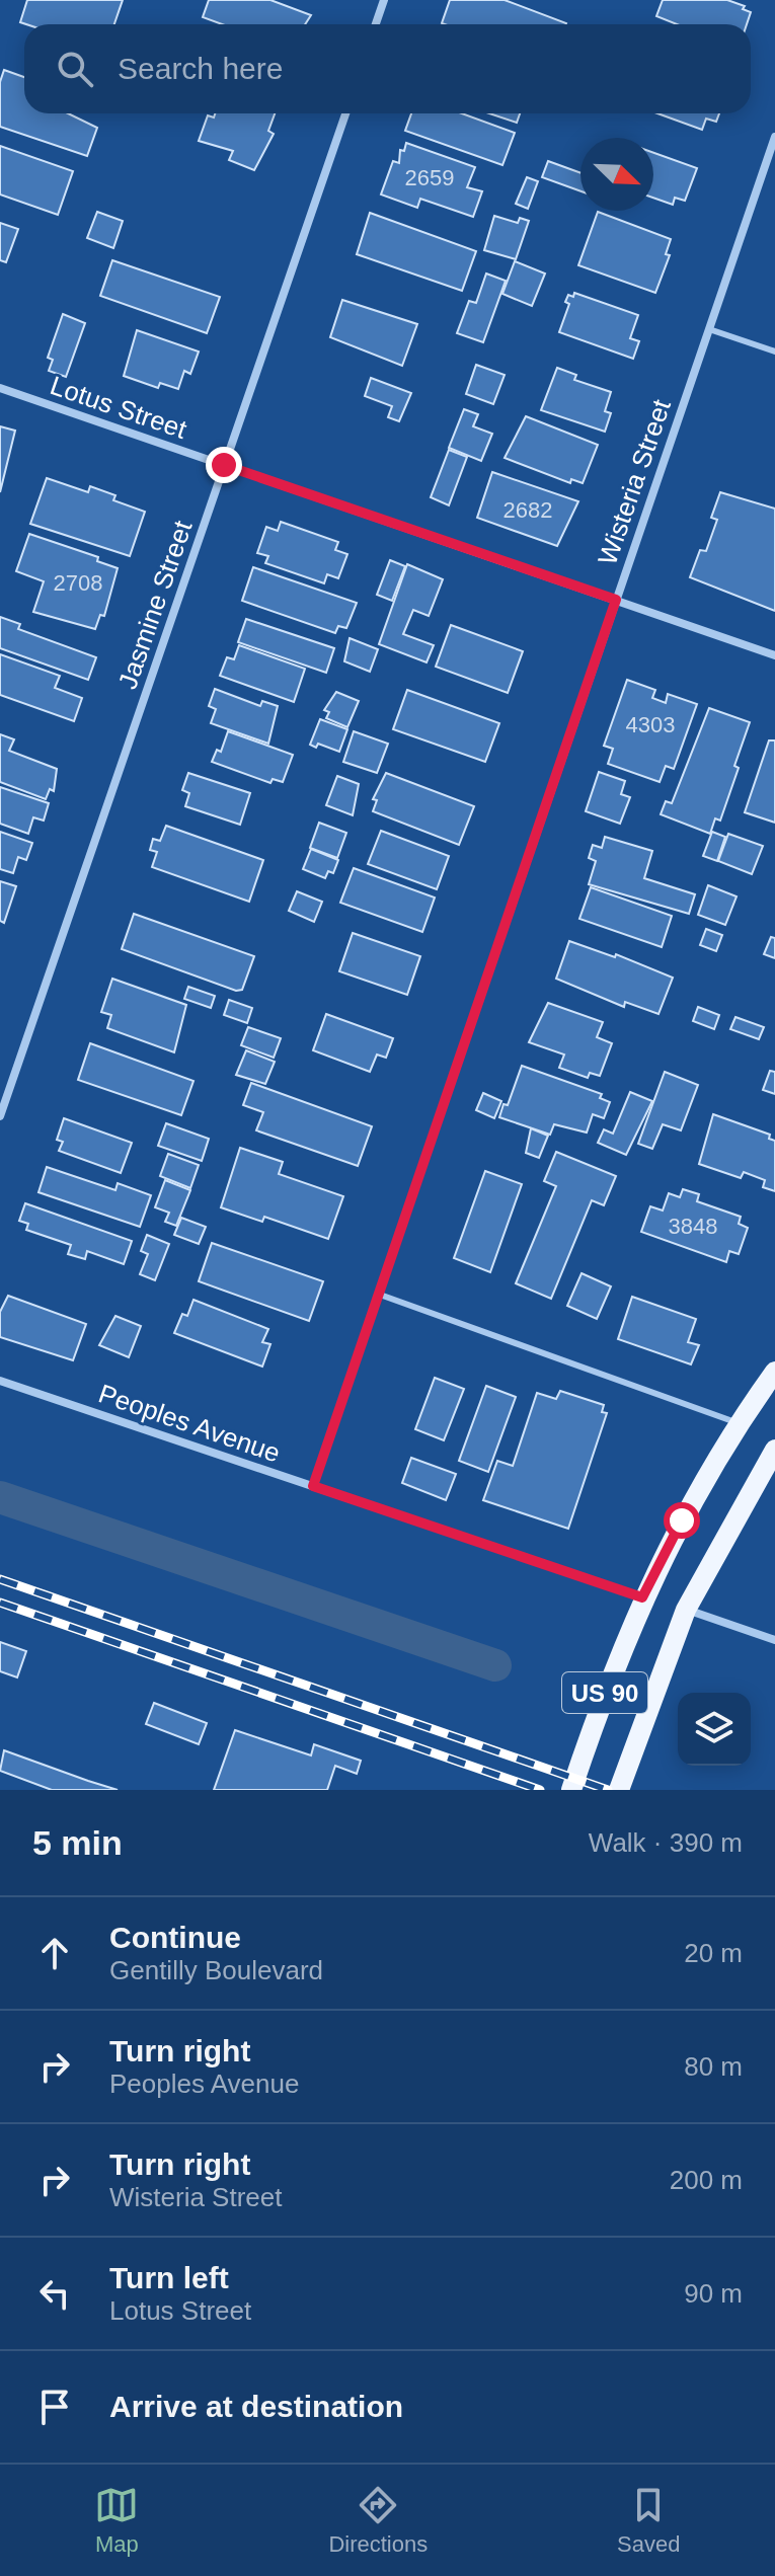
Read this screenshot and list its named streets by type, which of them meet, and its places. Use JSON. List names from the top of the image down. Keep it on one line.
{"streets":{"main road":["US 90"],"street":["Lotus Street","Wisteria Street","Jasmine Street","Peoples Avenue"]},"crossings":[["Lotus Street","Wisteria Street"],["Lotus Street","Jasmine Street"],["Wisteria Street","Peoples Avenue"],["Peoples Avenue","US 90"]],"house_numbers":["2659","2682","2708","4303","3848"],"north":"bottom right","page":{"search":"Search here","heading":["5 min","Walk · 390 m"],"list":[["Continue","Gentilly Boulevard","20 m"],["Turn right","Peoples Avenue","80 m"],["Turn right","Wisteria Street","200 m"],["Turn left","Lotus Street","90 m"],"Arrive at destination"],"nav":["Map","Directions","Saved"]}}
